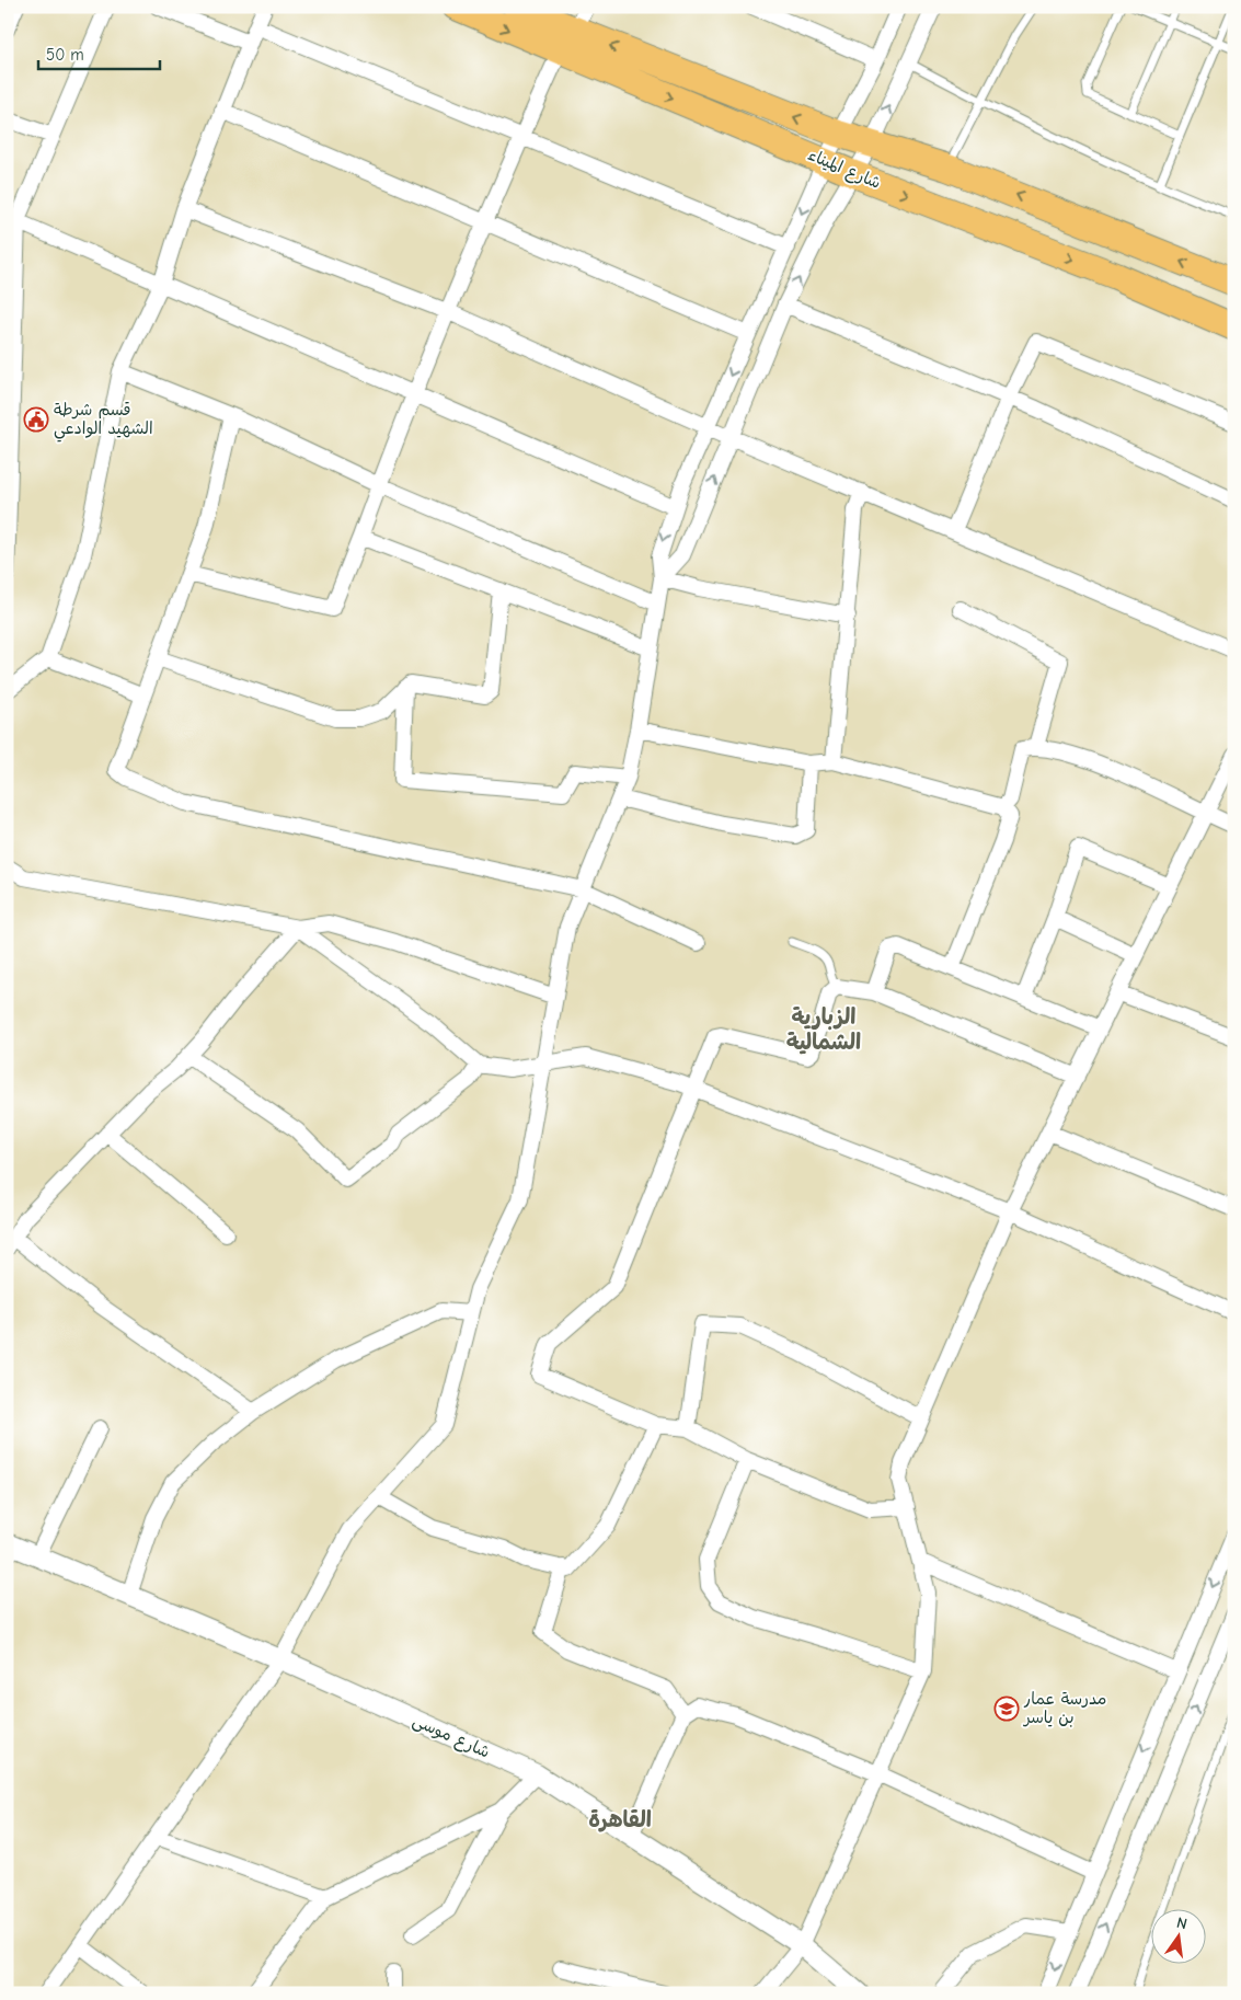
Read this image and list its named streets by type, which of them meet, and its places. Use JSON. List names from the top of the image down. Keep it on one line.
{"streets":{"highway":["شارع الميناء"],"street":["شارع موسى"]},"districts":["الزبارية الشمالية","القاهرة"],"places":{"public building":["قسم شرطة الشهيد الوادعي"],"school or university":["مدرسة عمار بن ياسر"]},"scale_bar":"50 m","north":"top"}
